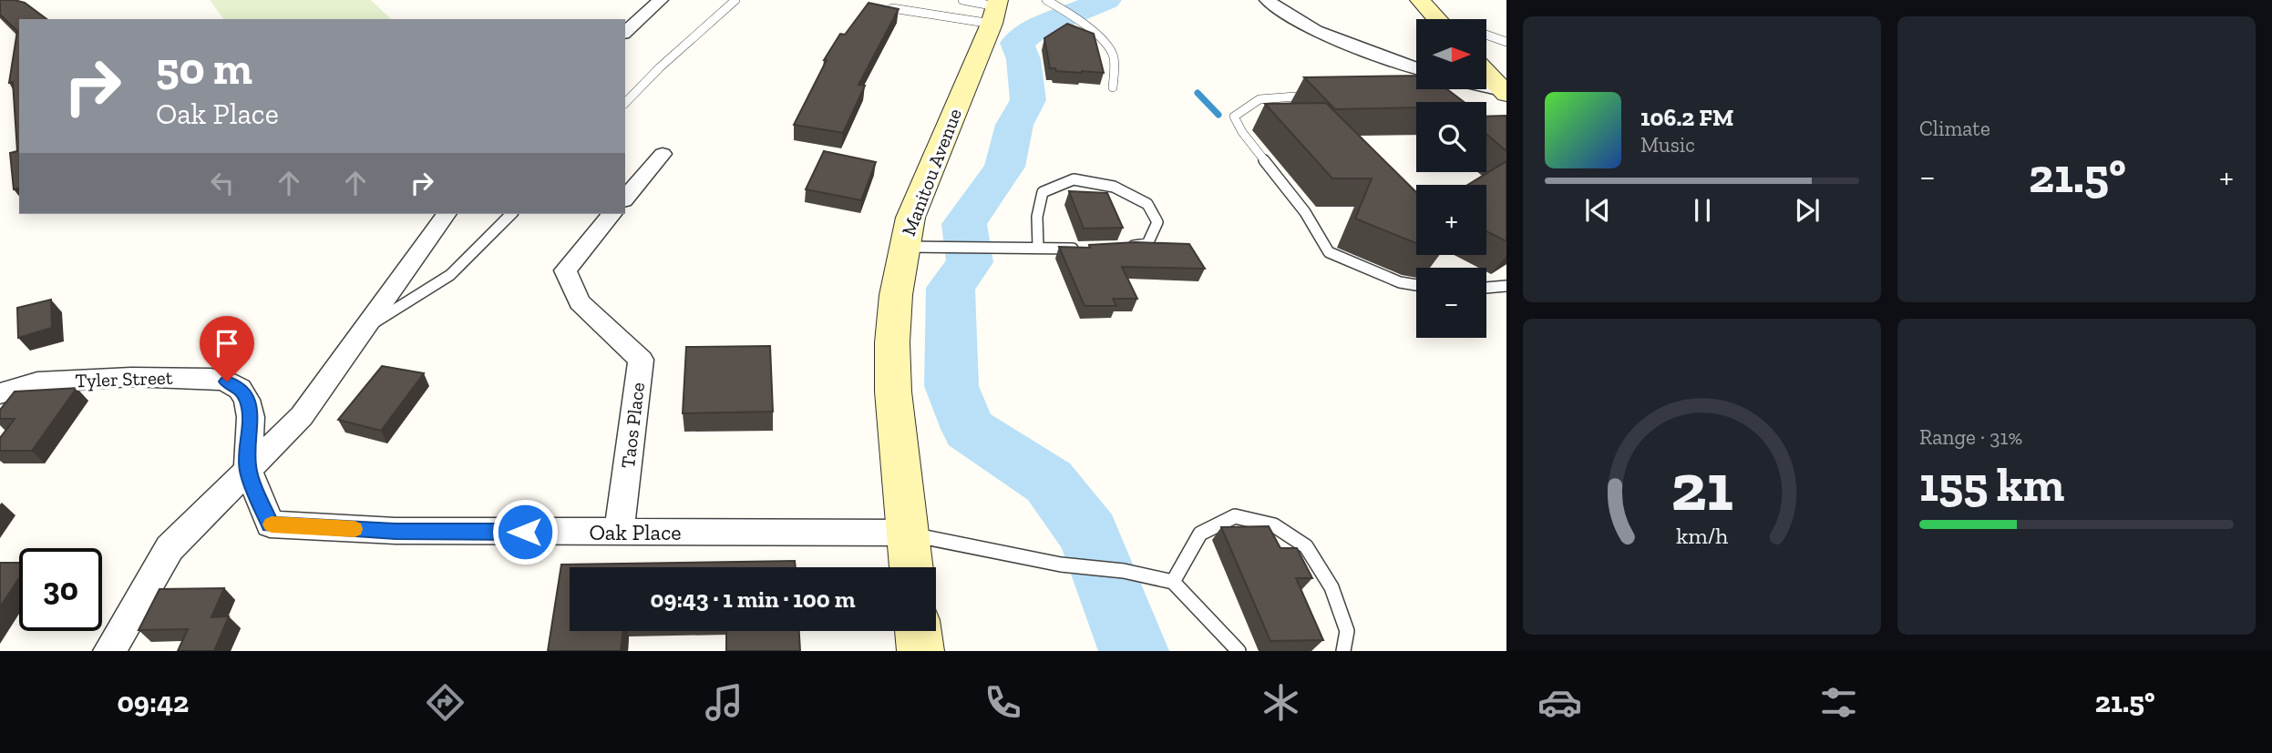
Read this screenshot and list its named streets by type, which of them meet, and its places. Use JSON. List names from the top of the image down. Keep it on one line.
{"streets":{"main road":["Manitou Avenue"],"street":["Tyler Street","Taos Place","Oak Place"]},"crossings":[["Manitou Avenue","Oak Place"],["Tyler Street","Oak Place"],["Taos Place","Oak Place"]],"north":"right","page":{"tile":["Climate",["Range · 31%","155 km"]],"map_buttons":["+","−"],"turn":["50 m","Oak Place"],"song":["106.2 FM","Music"],"heat":["−","21.5°","+"],"limit":"30","trip":"09:43 · 1 min · 100 m","tabs":["09:42","21.5°"],"gauge":["21","km/h"]}}
